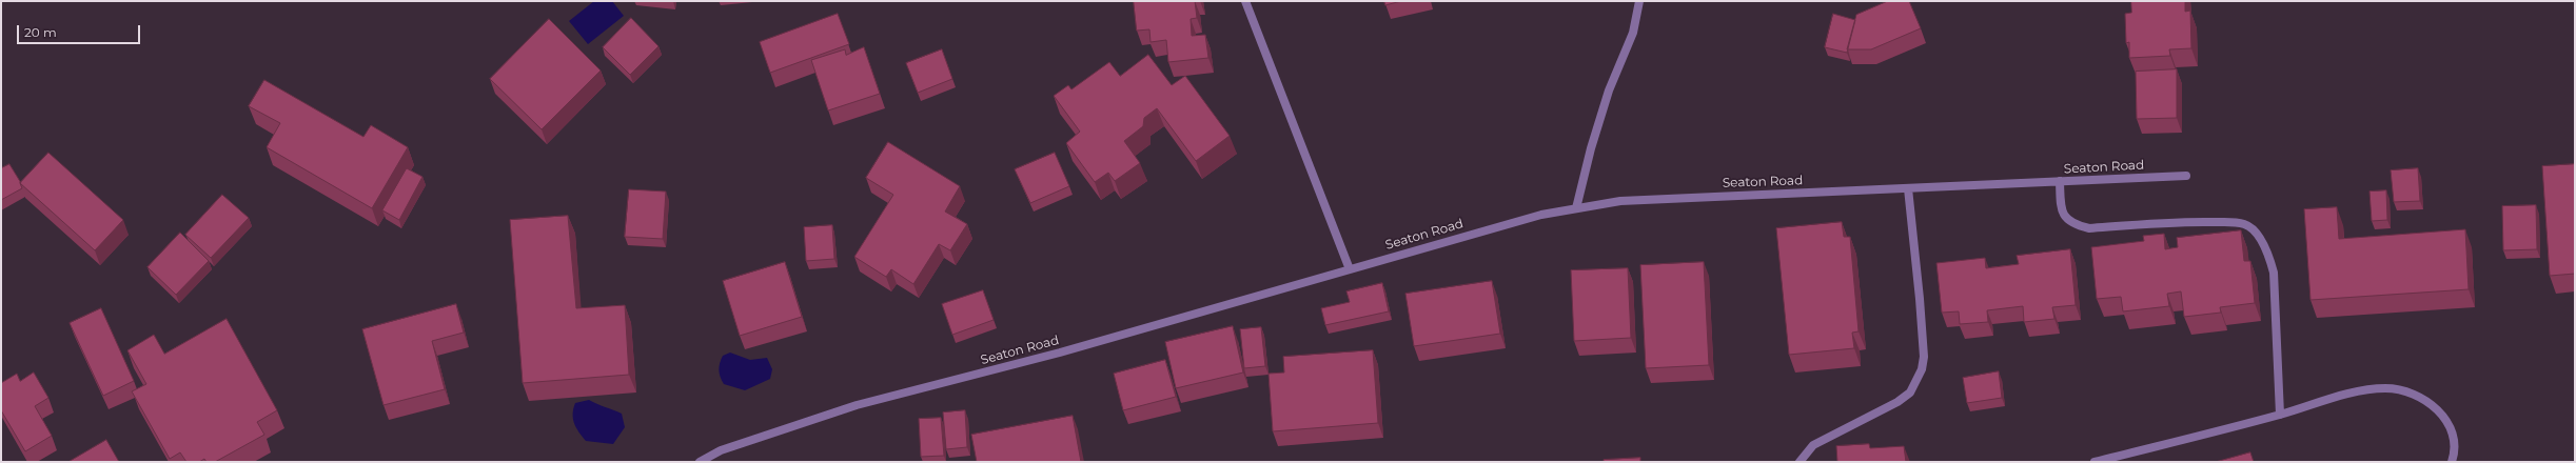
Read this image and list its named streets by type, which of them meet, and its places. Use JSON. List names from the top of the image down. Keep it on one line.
{"streets":{"street":["Seaton Road"]},"scale_bar":"20 m"}
